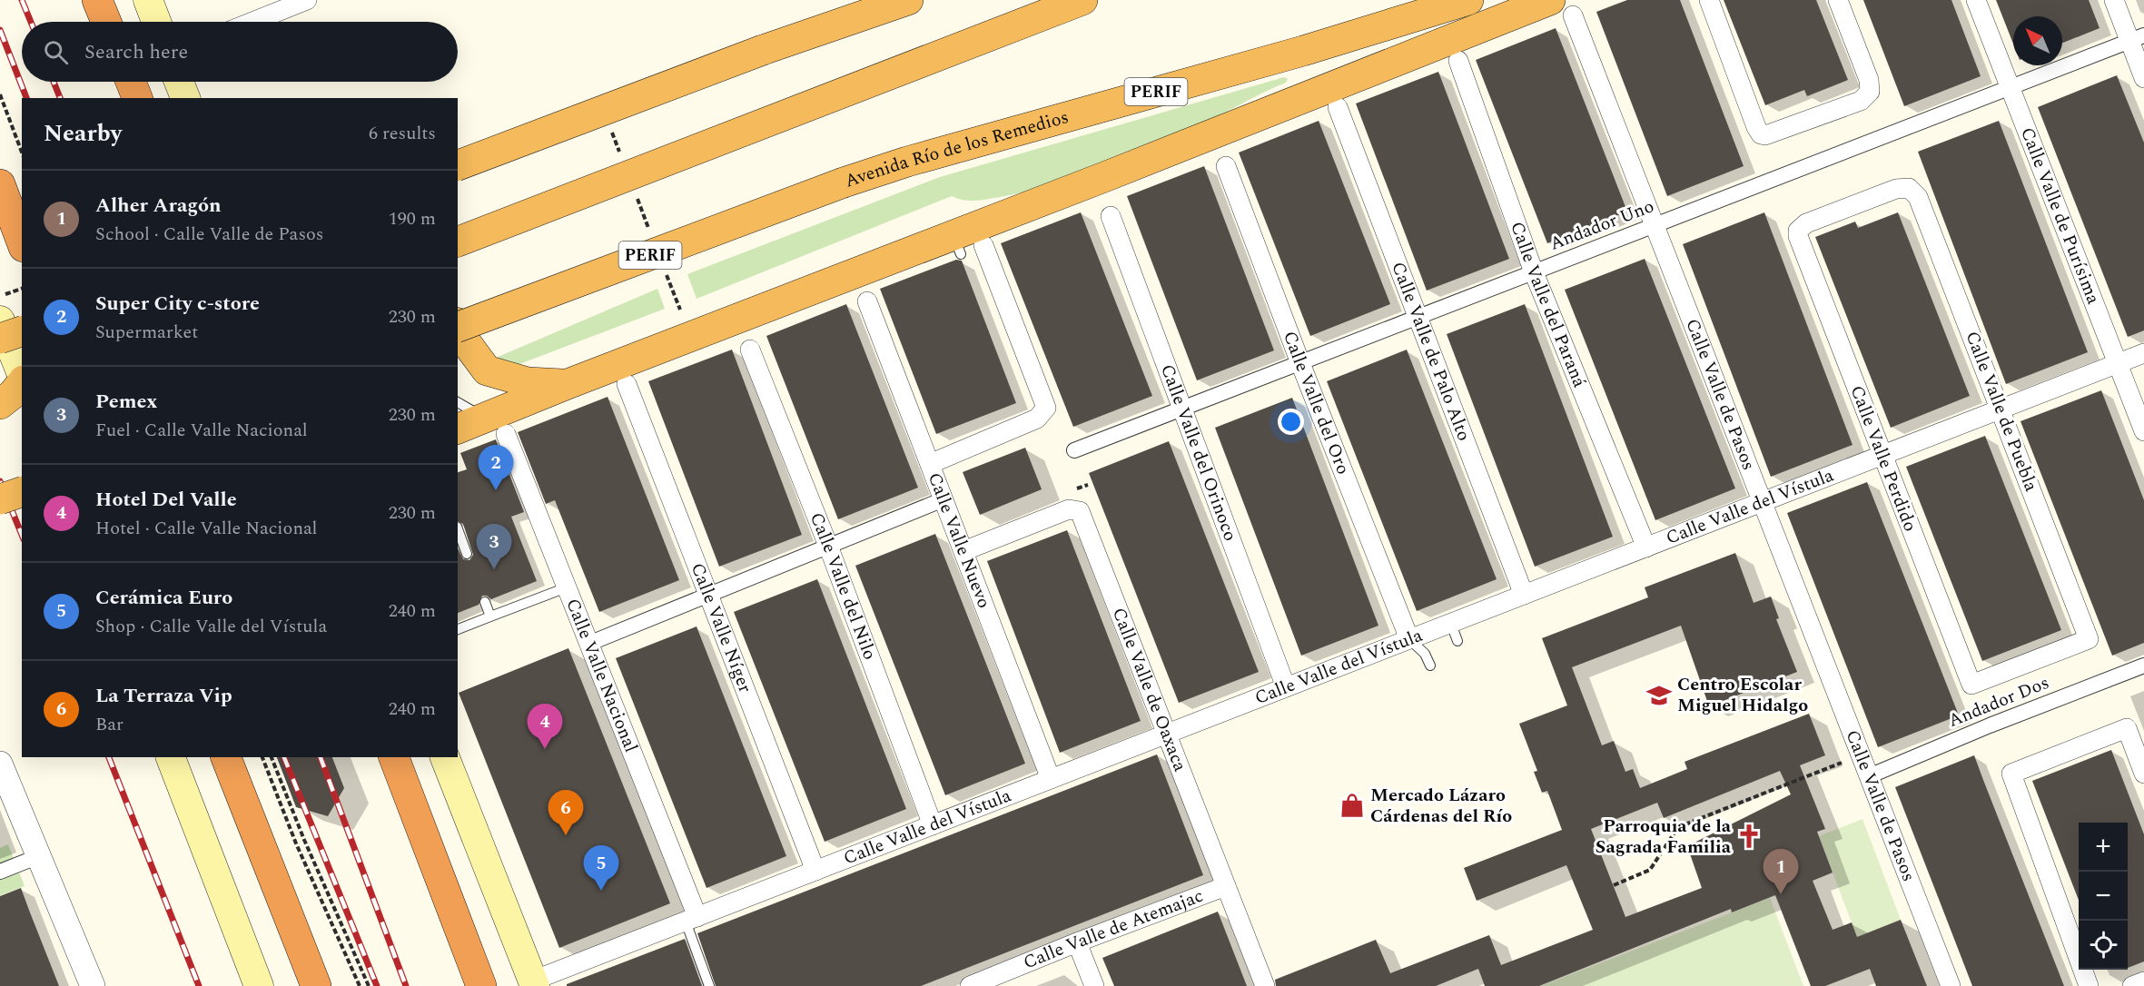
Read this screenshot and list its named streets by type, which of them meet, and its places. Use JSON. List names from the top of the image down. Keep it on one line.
{"streets":{"highway":["PERIF","Avenida Río de los Remedios"],"street":["Calle Valle de Purísima","Andador Uno","Calle Valle del Paraná","Calle Valle de Palo Alto","Calle Valle de Pasos","Calle Valle del Oro","Calle Valle de Puebla","Calle Valle del Orinoco","Calle Valle Perdido","Calle Valle del Vístula","Calle Valle Nuevo","Calle Valle del Nilo","Calle Valle Níger","Calle Valle Nacional","Calle Valle de Oaxaca","Andador Dos","Calle Valle de Atemajac"]},"crossings":[["Calle Valle de Purísima","Andador Uno"],["Calle Valle de Purísima","Calle Valle del Vístula"],["Andador Uno","Calle Valle del Paraná"],["Andador Uno","Calle Valle de Palo Alto"],["Andador Uno","Calle Valle de Pasos"],["Andador Uno","Calle Valle del Oro"],["Andador Uno","Calle Valle del Orinoco"],["Calle Valle del Paraná","Calle Valle del Vístula"],["Calle Valle de Palo Alto","Calle Valle del Vístula"],["Calle Valle de Pasos","Calle Valle del Vístula"],["Calle Valle de Pasos","Andador Dos"],["Calle Valle del Oro","Calle Valle del Vístula"],["Calle Valle de Puebla","Calle Valle Perdido"],["Calle Valle de Puebla","Calle Valle del Vístula"],["Calle Valle del Orinoco","Calle Valle del Vístula"],["Calle Valle Perdido","Calle Valle del Vístula"],["Calle Valle del Vístula","Calle Valle Nuevo"],["Calle Valle del Vístula","Calle Valle del Nilo"],["Calle Valle del Vístula","Calle Valle Níger"],["Calle Valle del Vístula","Calle Valle Nacional"],["Calle Valle del Vístula","Calle Valle de Oaxaca"],["Calle Valle Nuevo","Calle Valle de Oaxaca"],["Calle Valle de Oaxaca","Calle Valle de Atemajac"]],"places":{"school or university":["Centro Escolar Miguel Hidalgo"],"shop":["Mercado Lázaro Cárdenas del Río"],"church":["Parroquia de la Sagrada Familia"]},"north":"top left","page":{"search":"Search here","heading":["Nearby","6 results"],"list":[{"mark":"1","name":"Alher Aragón","note":"School · Calle Valle de Pasos","value":"190 m"},{"mark":"2","name":"Super City c-store","note":"Supermarket","value":"230 m"},{"mark":"3","name":"Pemex","note":"Fuel · Calle Valle Nacional","value":"230 m"},{"mark":"4","name":"Hotel Del Valle","note":"Hotel · Calle Valle Nacional","value":"230 m"},{"mark":"5","name":"Cerámica Euro","note":"Shop · Calle Valle del Vístula","value":"240 m"},{"mark":"6","name":"La Terraza Vip","note":"Bar","value":"240 m"}],"pins":["2","3","4","6","5","1"],"map_buttons":["+","−"]}}
